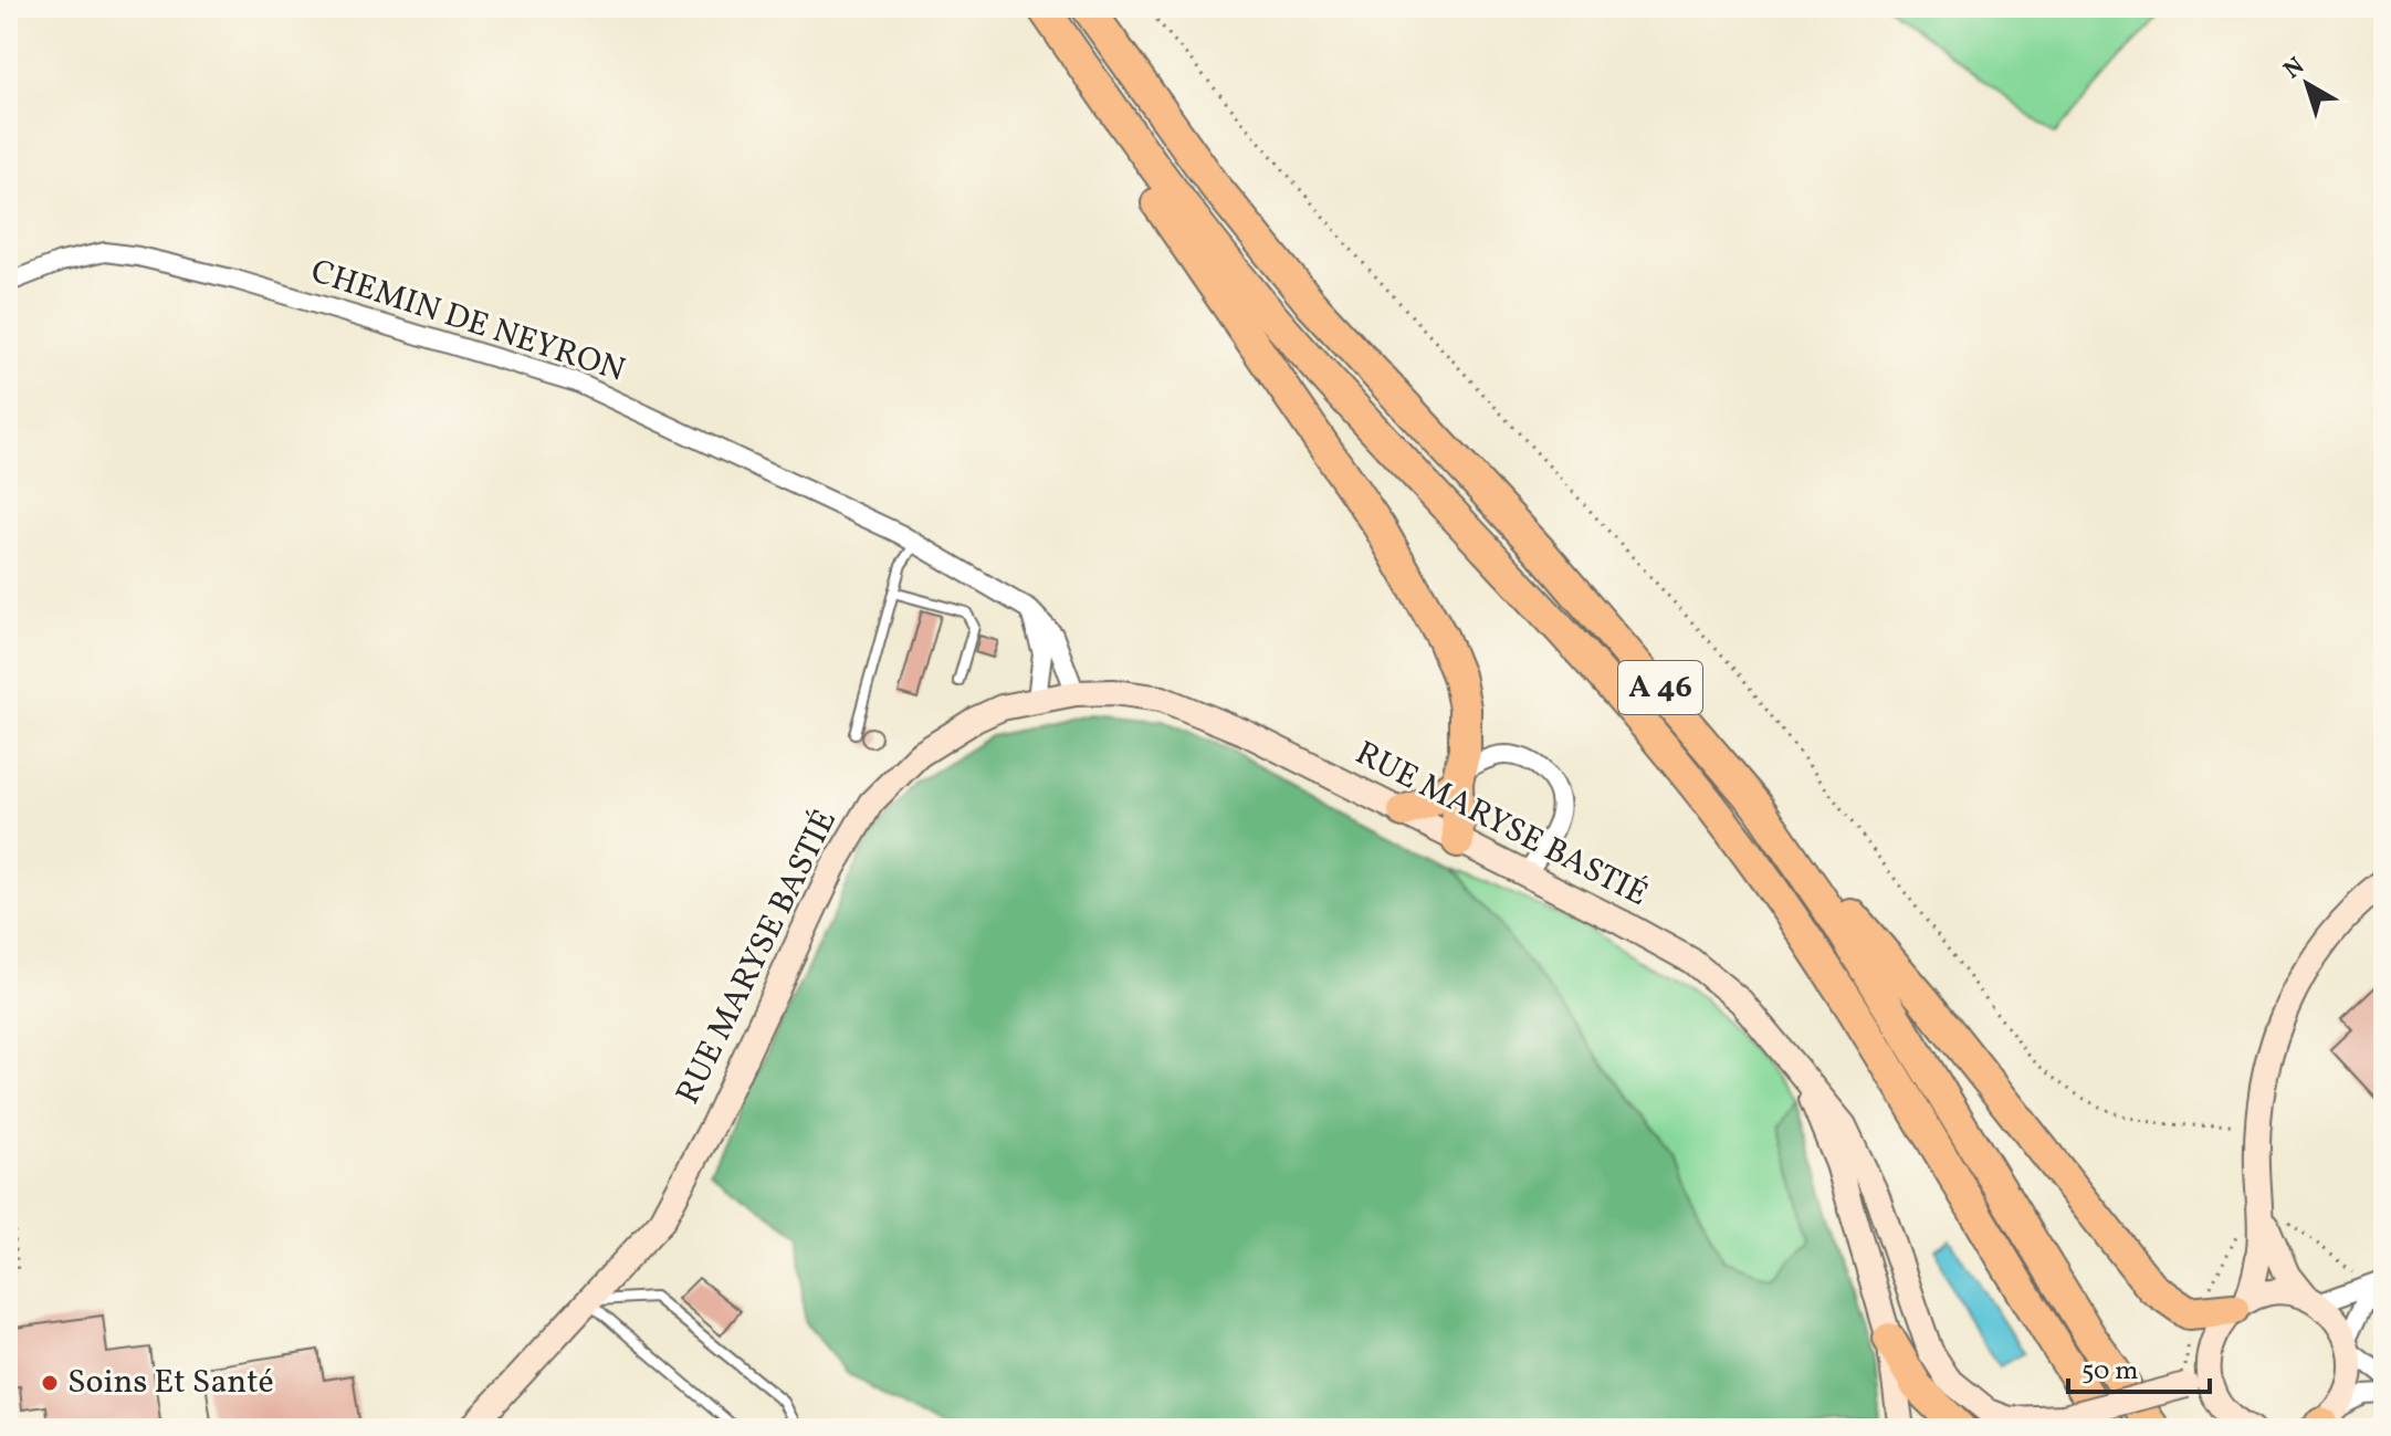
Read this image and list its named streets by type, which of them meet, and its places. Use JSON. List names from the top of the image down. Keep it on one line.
{"streets":{"highway":["A 46"],"main road":["RUE MARYSE BASTIÉ"],"street":["CHEMIN DE NEYRON"]},"crossings":[["CHEMIN DE NEYRON","RUE MARYSE BASTIÉ"]],"places":["Soins Et Santé"],"scale_bar":"50 m","north":"top left"}
